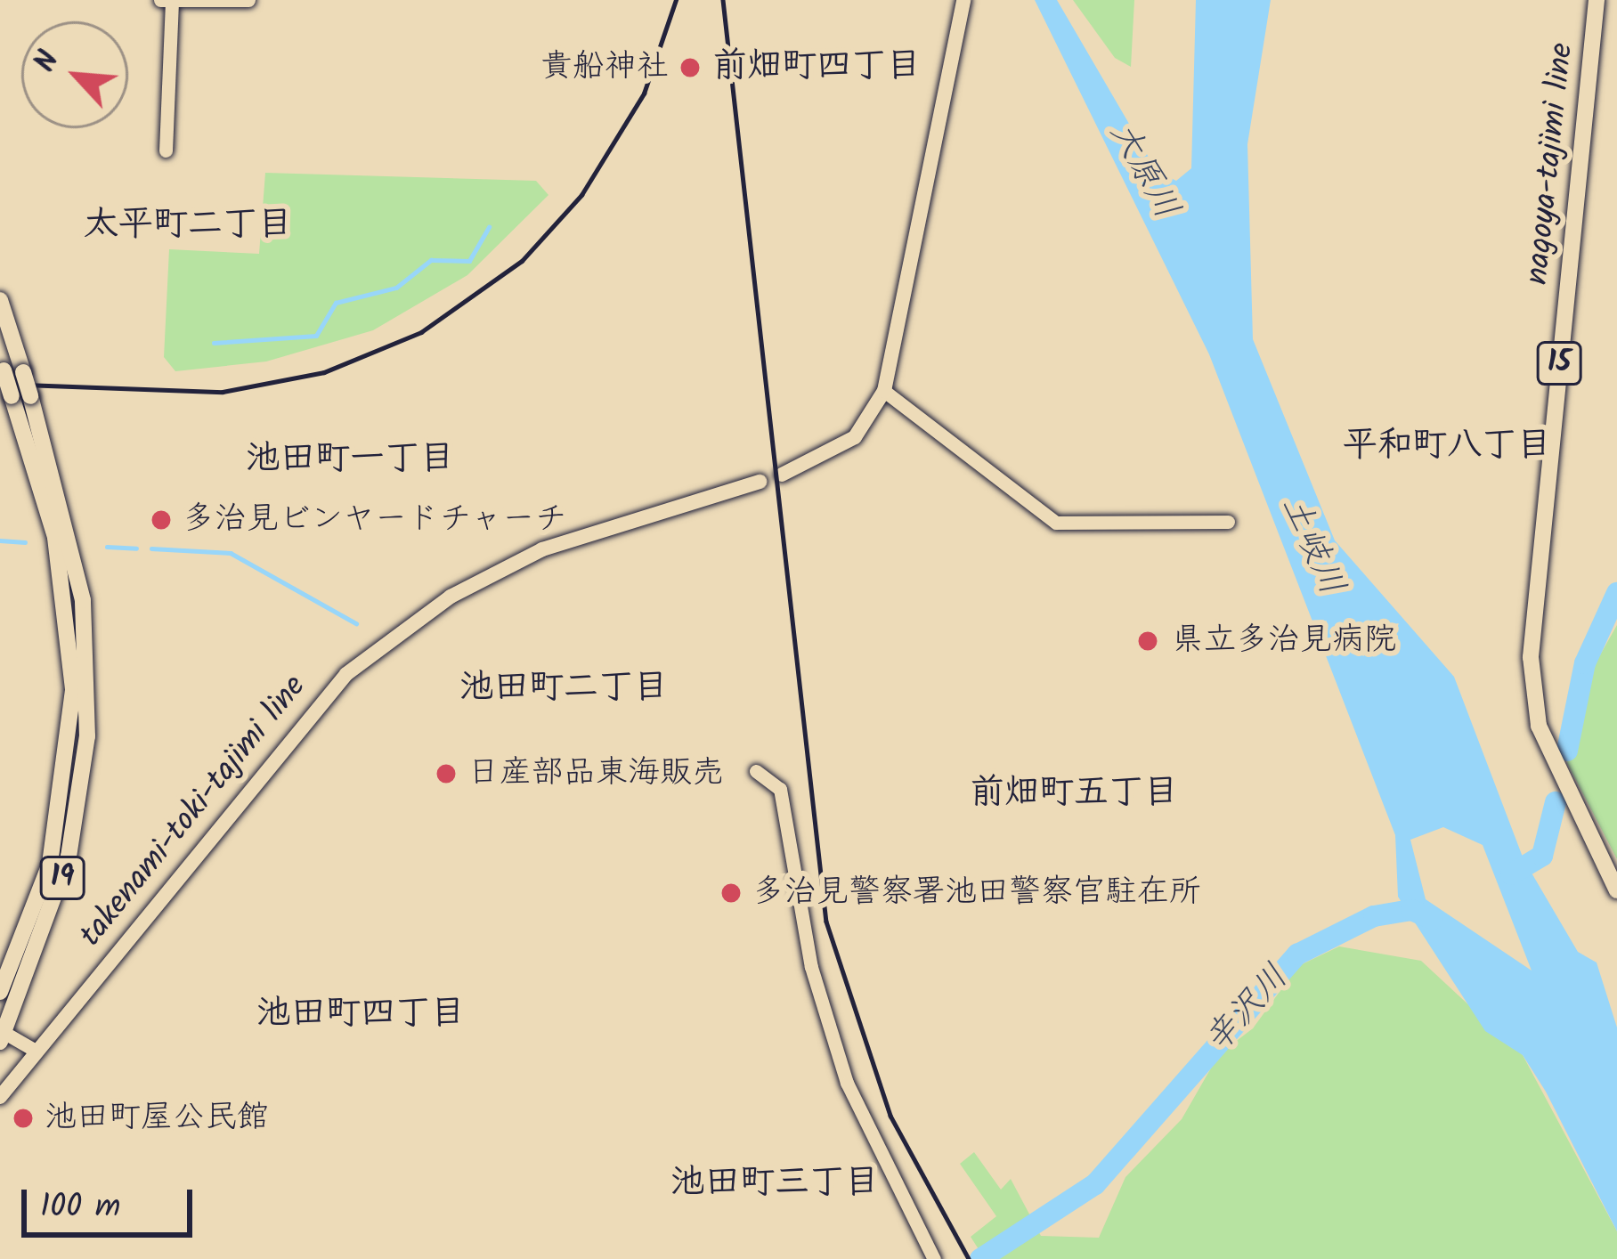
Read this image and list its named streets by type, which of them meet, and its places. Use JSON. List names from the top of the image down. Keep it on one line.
{"streets":{"main road":["nagoya-tajimi line","15","takenami-toki-tajimi line","19"]},"districts":["前畑町四丁目","太平町二丁目","平和町八丁目","池田町一丁目","池田町二丁目","前畑町五丁目","池田町四丁目","池田町三丁目"],"water":["大原川","土岐川","辛沢川"],"places":["貴船神社","多治見ビンヤードチャーチ","県立多治見病院","日産部品東海販売","多治見警察署池田警察官駐在所","池田町屋公民館"],"scale_bar":"100 m","north":"top left"}
